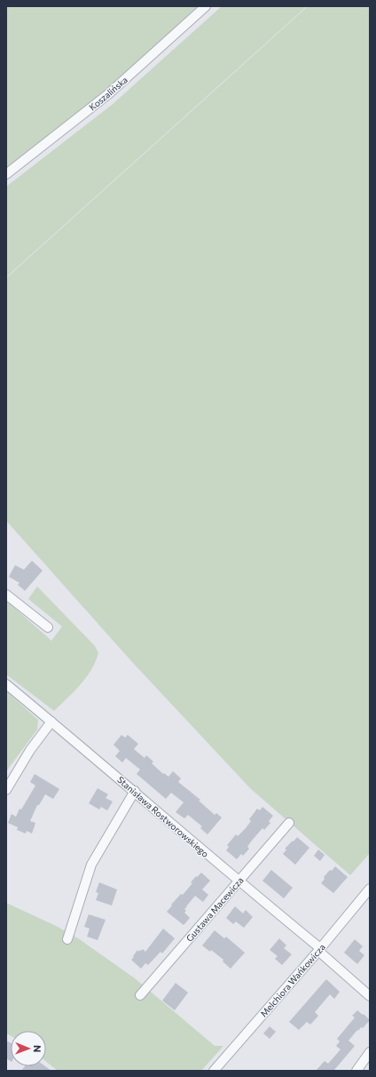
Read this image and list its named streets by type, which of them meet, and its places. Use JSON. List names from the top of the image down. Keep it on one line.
{"streets":{"street":["Koszalińska","Stanisława Rostworowskiego","Gustawa Macewicza","Melchiora Wańkowicza"]},"crossings":[["Stanisława Rostworowskiego","Gustawa Macewicza"],["Stanisława Rostworowskiego","Melchiora Wańkowicza"]],"north":"right"}
